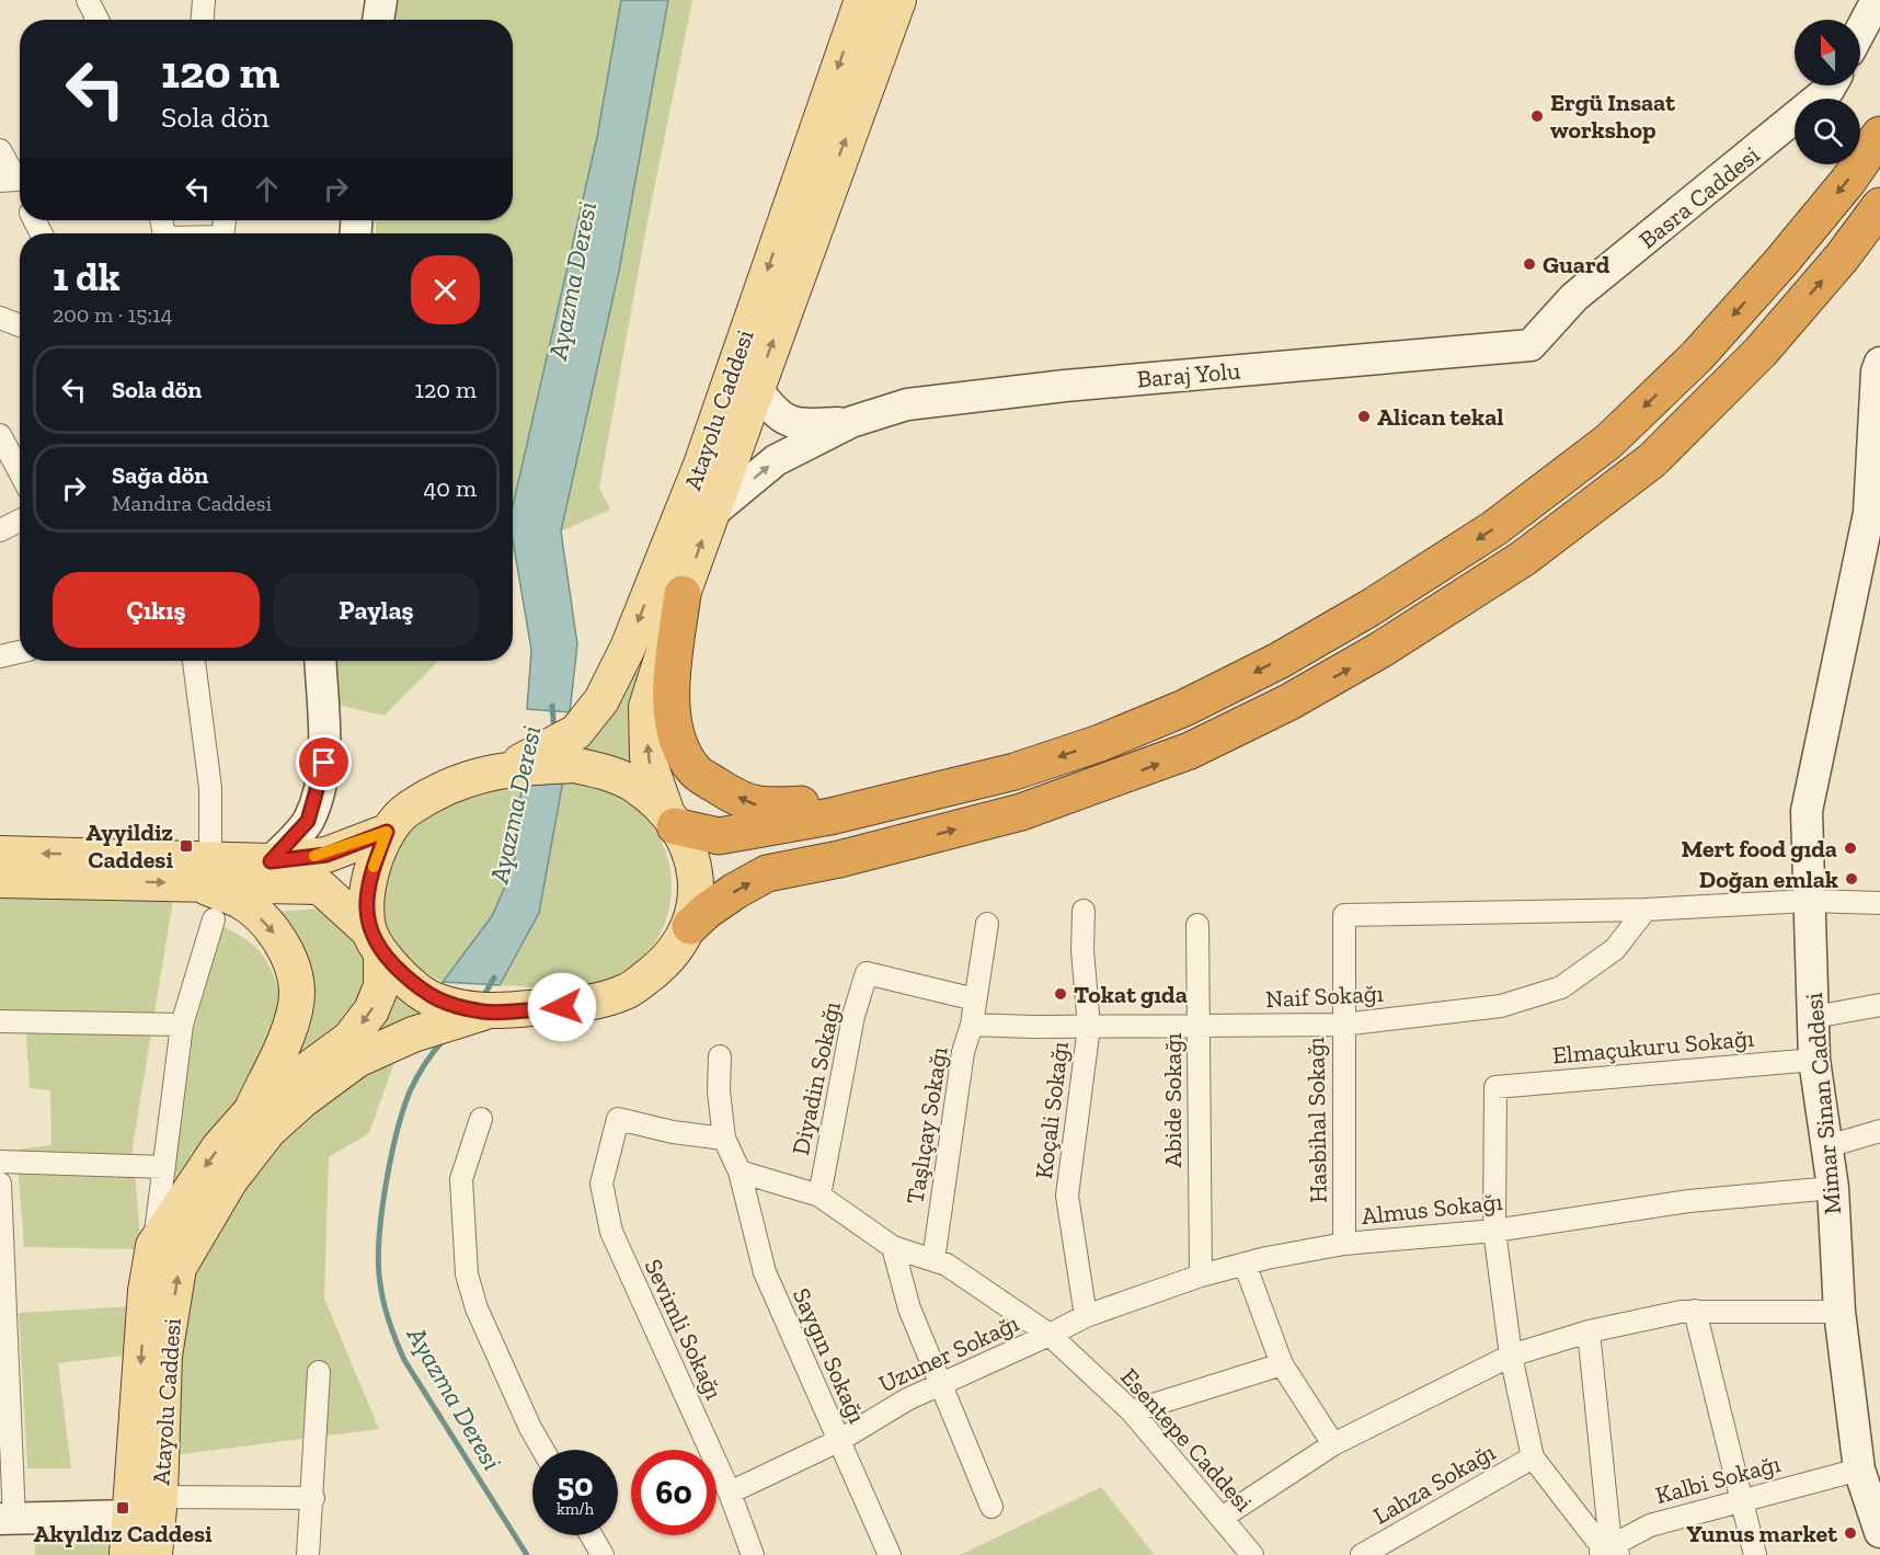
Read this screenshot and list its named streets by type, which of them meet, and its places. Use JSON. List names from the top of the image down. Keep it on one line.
{"streets":{"main road":["Atayolu Caddesi"],"street":["Basra Caddesi","Baraj Yolu","Naif Sokağı","Elmaçukuru Sokağı","Diyadin Sokağı","Abide Sokağı","Mimar Sinan Caddesi","Koçali Sokağı","Hasbihal Sokağı","Taşlıçay Sokağı","Almus Sokağı","Sevimli Sokağı","Uzuner Sokağı","Saygın Sokağı","Esentepe Caddesi","Kalbi Sokağı","Lahza Sokağı"]},"crossings":[["Basra Caddesi","Baraj Yolu"],["Baraj Yolu","Atayolu Caddesi"],["Naif Sokağı","Abide Sokağı"],["Naif Sokağı","Koçali Sokağı"],["Naif Sokağı","Hasbihal Sokağı"],["Naif Sokağı","Taşlıçay Sokağı"],["Elmaçukuru Sokağı","Mimar Sinan Caddesi"],["Elmaçukuru Sokağı","Almus Sokağı"],["Diyadin Sokağı","Taşlıçay Sokağı"],["Diyadin Sokağı","Esentepe Caddesi"],["Abide Sokağı","Almus Sokağı"],["Mimar Sinan Caddesi","Almus Sokağı"],["Mimar Sinan Caddesi","Kalbi Sokağı"],["Koçali Sokağı","Almus Sokağı"],["Hasbihal Sokağı","Almus Sokağı"],["Taşlıçay Sokağı","Esentepe Caddesi"],["Almus Sokağı","Uzuner Sokağı"],["Almus Sokağı","Esentepe Caddesi"],["Sevimli Sokağı","Uzuner Sokağı"],["Uzuner Sokağı","Saygın Sokağı"],["Uzuner Sokağı","Esentepe Caddesi"],["Saygın Sokağı","Esentepe Caddesi"]],"water":["Ayazma Deresi"],"places":{"other":["Ergü Insaat workshop","Guard","Alican tekal","Mert food gıda","Doğan emlak","Tokat gıda","Yunus market"],"transit":["Ayyildiz Caddesi","Akyıldız Caddesi"]},"north":"top","page":{"turn":["120 m","Sola dön"],"heading":["1 dk","200 m · 15:14"],"list":[{"name":"Sola dön","value":"120 m"},{"name":"Sağa dön","note":"Mandıra Caddesi","value":"40 m"}],"buttons":["Çıkış","Paylaş"],"speed":"50 km/h","limit":"60"}}
